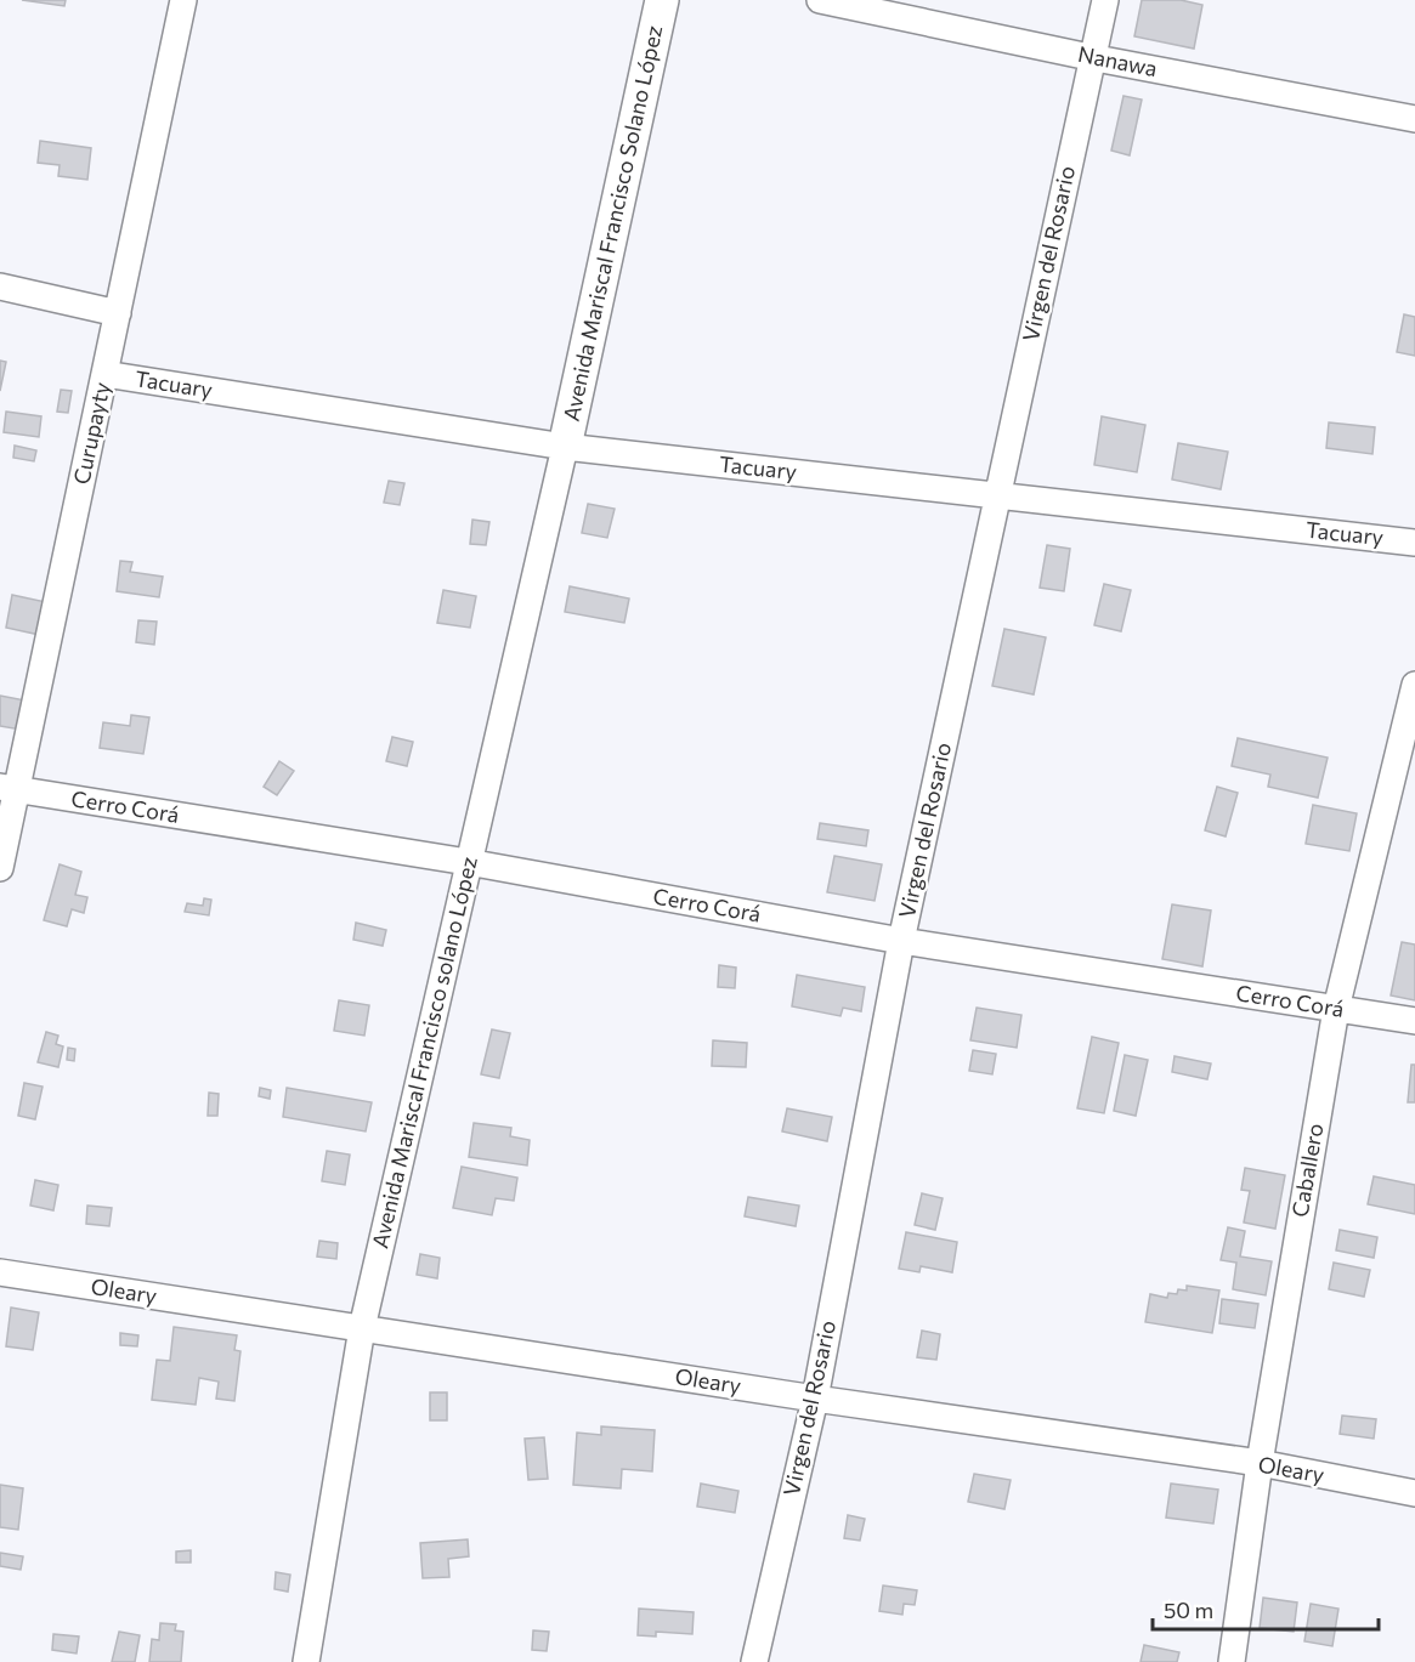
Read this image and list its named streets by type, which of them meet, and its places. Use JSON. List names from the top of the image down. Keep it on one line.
{"streets":{"street":["Nanawa","Avenida Mariscal Francisco Solano López","Virgen del Rosario","Tacuary","Curupayty","Cerro Corá","Avenida Mariscal Francisco solano López","Caballero","Oleary"]},"crossings":[["Nanawa","Virgen del Rosario"],["Avenida Mariscal Francisco Solano López","Tacuary"],["Avenida Mariscal Francisco Solano López","Avenida Mariscal Francisco solano López"],["Virgen del Rosario","Tacuary"],["Virgen del Rosario","Cerro Corá"],["Virgen del Rosario","Oleary"],["Tacuary","Curupayty"],["Tacuary","Avenida Mariscal Francisco solano López"],["Curupayty","Cerro Corá"],["Cerro Corá","Avenida Mariscal Francisco solano López"],["Cerro Corá","Caballero"],["Avenida Mariscal Francisco solano López","Oleary"],["Caballero","Oleary"]],"scale_bar":"50 m"}
